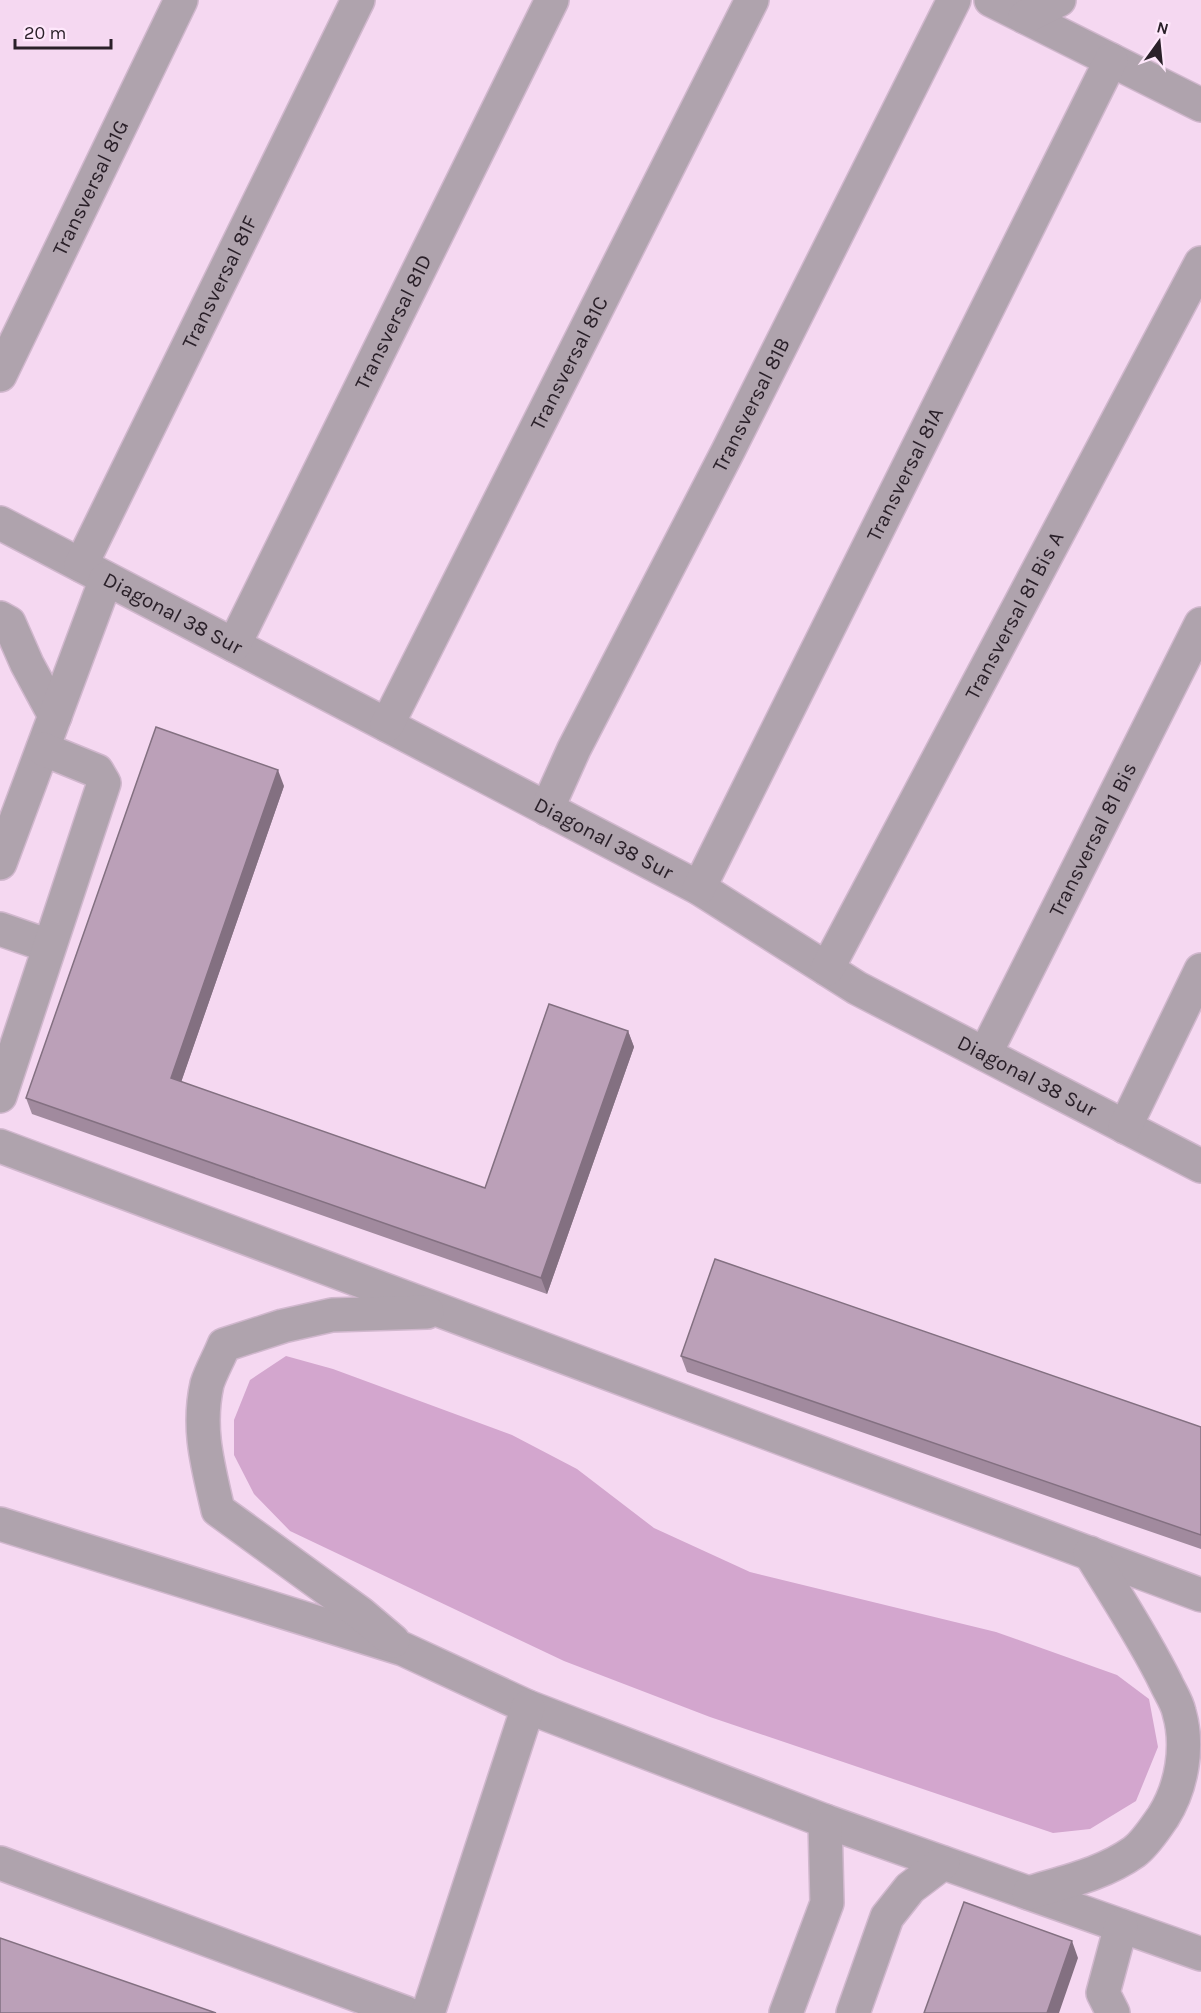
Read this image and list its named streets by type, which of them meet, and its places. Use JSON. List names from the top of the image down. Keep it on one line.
{"streets":{"street":["Transversal 81G","Transversal 81F","Transversal 81D","Transversal 81C","Transversal 81B","Transversal 81A","Diagonal 38 Sur","Transversal 81 Bis A","Transversal 81 Bis"]},"crossings":[["Transversal 81F","Diagonal 38 Sur"],["Transversal 81D","Diagonal 38 Sur"],["Transversal 81C","Diagonal 38 Sur"],["Transversal 81B","Diagonal 38 Sur"],["Transversal 81A","Diagonal 38 Sur"],["Diagonal 38 Sur","Transversal 81 Bis A"],["Diagonal 38 Sur","Transversal 81 Bis"]],"scale_bar":"20 m","north":"top"}
